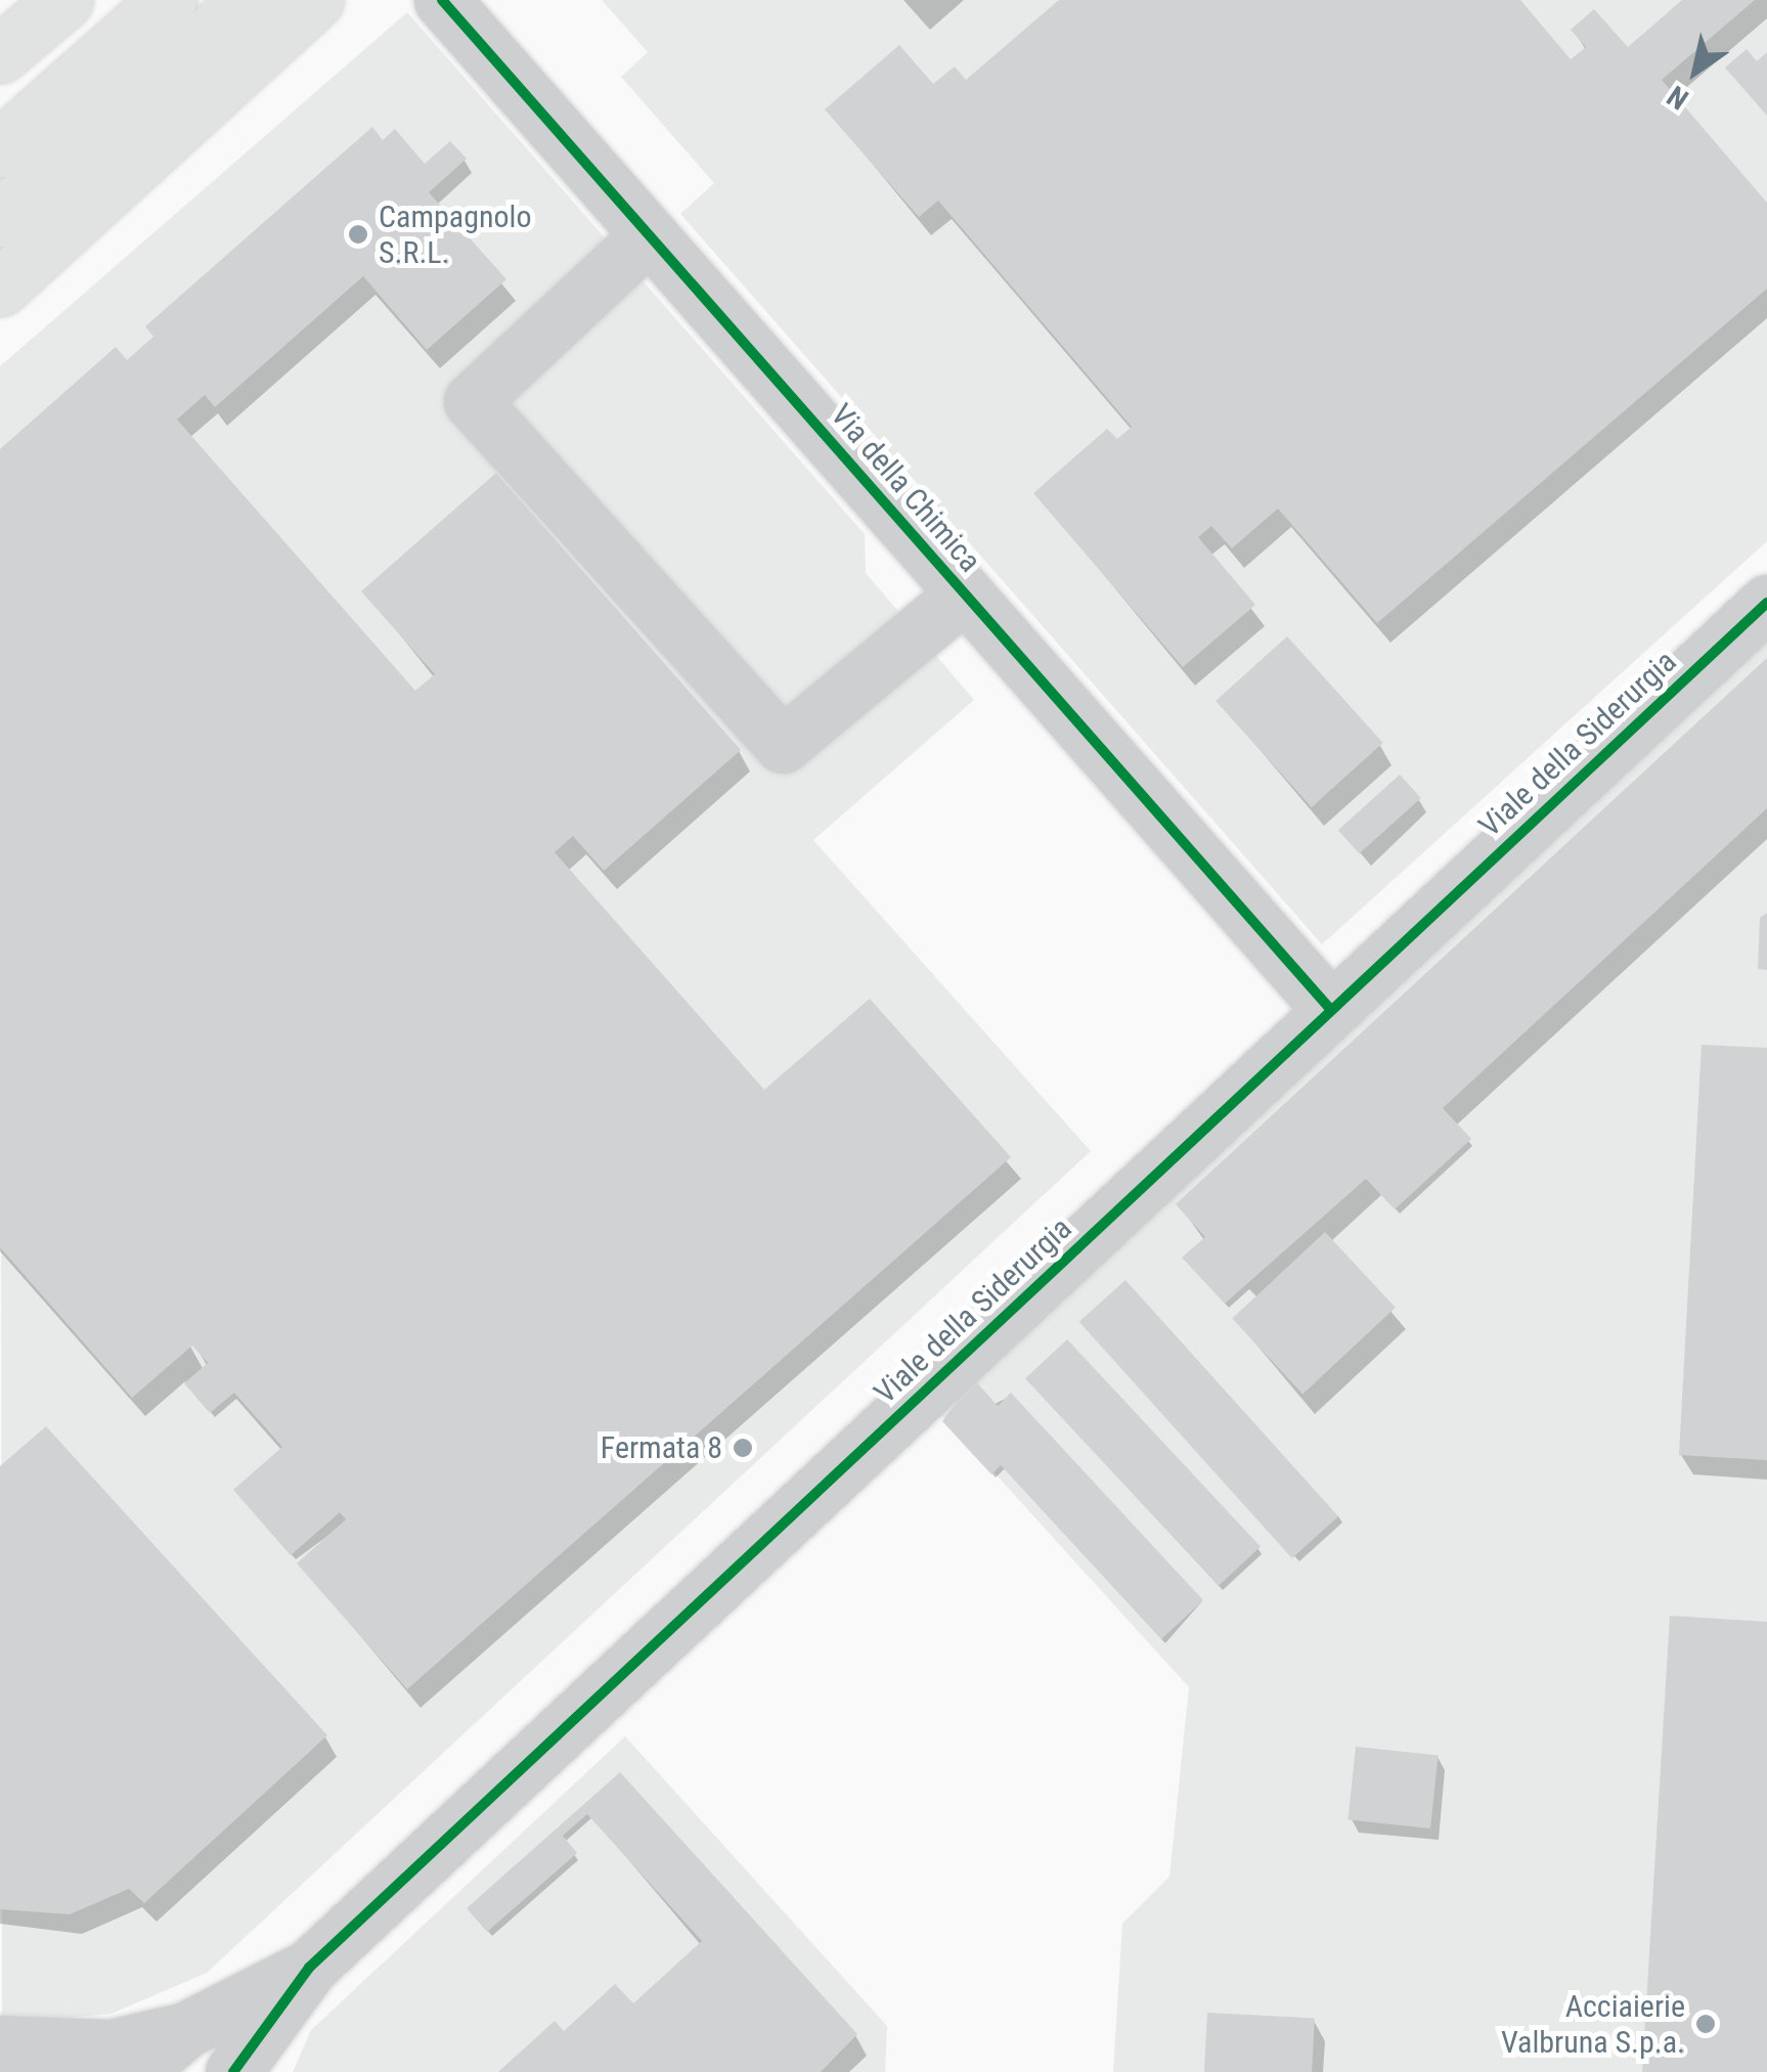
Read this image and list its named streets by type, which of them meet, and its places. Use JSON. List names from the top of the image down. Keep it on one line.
{"streets":{"street":["Via della Chimica","Viale della Siderurgia"]},"crossings":[["Via della Chimica","Viale della Siderurgia"]],"places":["Campagnolo S.R.L.","Fermata 8","Acciaierie Valbruna S.p.a."],"north":"bottom left"}
